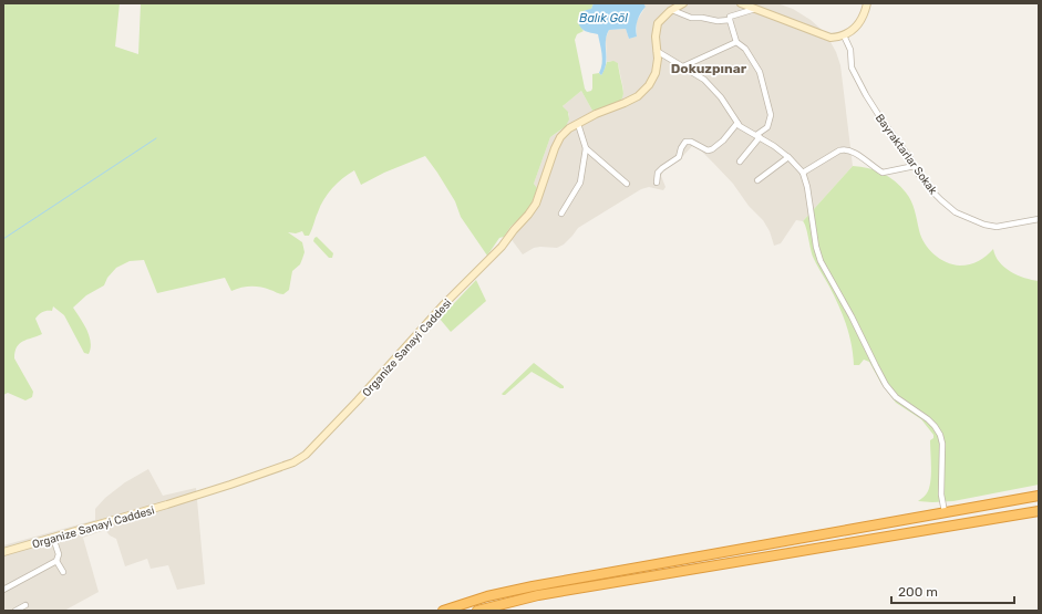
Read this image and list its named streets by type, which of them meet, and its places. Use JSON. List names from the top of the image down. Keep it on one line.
{"streets":{"street":["Bayraktarlar Sokak","Organize Sanayi Caddesi"]},"districts":["Dokuzpınar"],"water":["Balık Göl"],"scale_bar":"200 m"}
